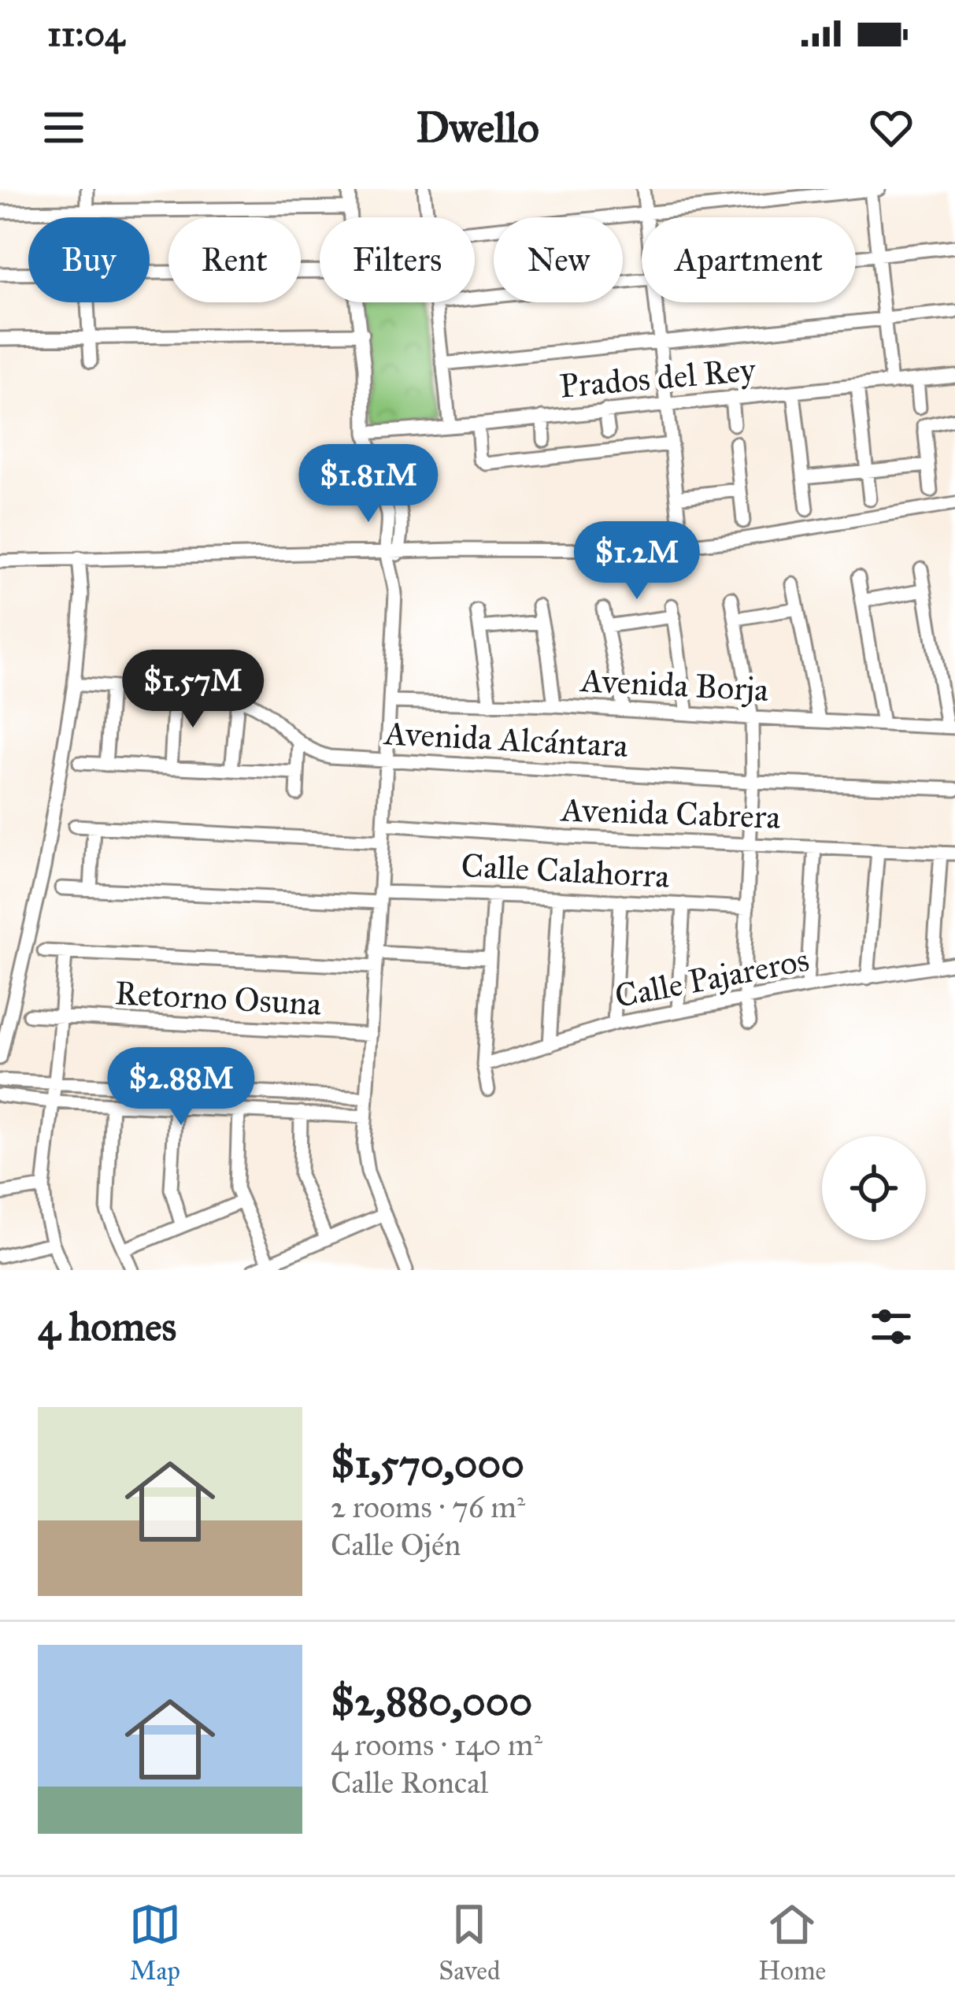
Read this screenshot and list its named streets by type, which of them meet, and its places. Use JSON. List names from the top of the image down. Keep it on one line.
{"streets":{"street":["Prados del Rey","Avenida Borja","Avenida Alcántara","Avenida Cabrera","Calle Calahorra","Calle Pajareros","Retorno Osuna"]},"page":{"status":"11:04","header":"Dwello","chip":["Buy","Rent","Filters","New","Apartment"],"price":["$1.81M","$1.2M","$1.57M","$2.88M"],"heading":"4 homes","list":[{"name":"$1,570,000","note":"2 rooms · 76 m² · Calle Ojén"},{"name":"$2,880,000","note":"4 rooms · 140 m² · Calle Roncal"}],"tabs":["Map","Saved","Home"]}}
